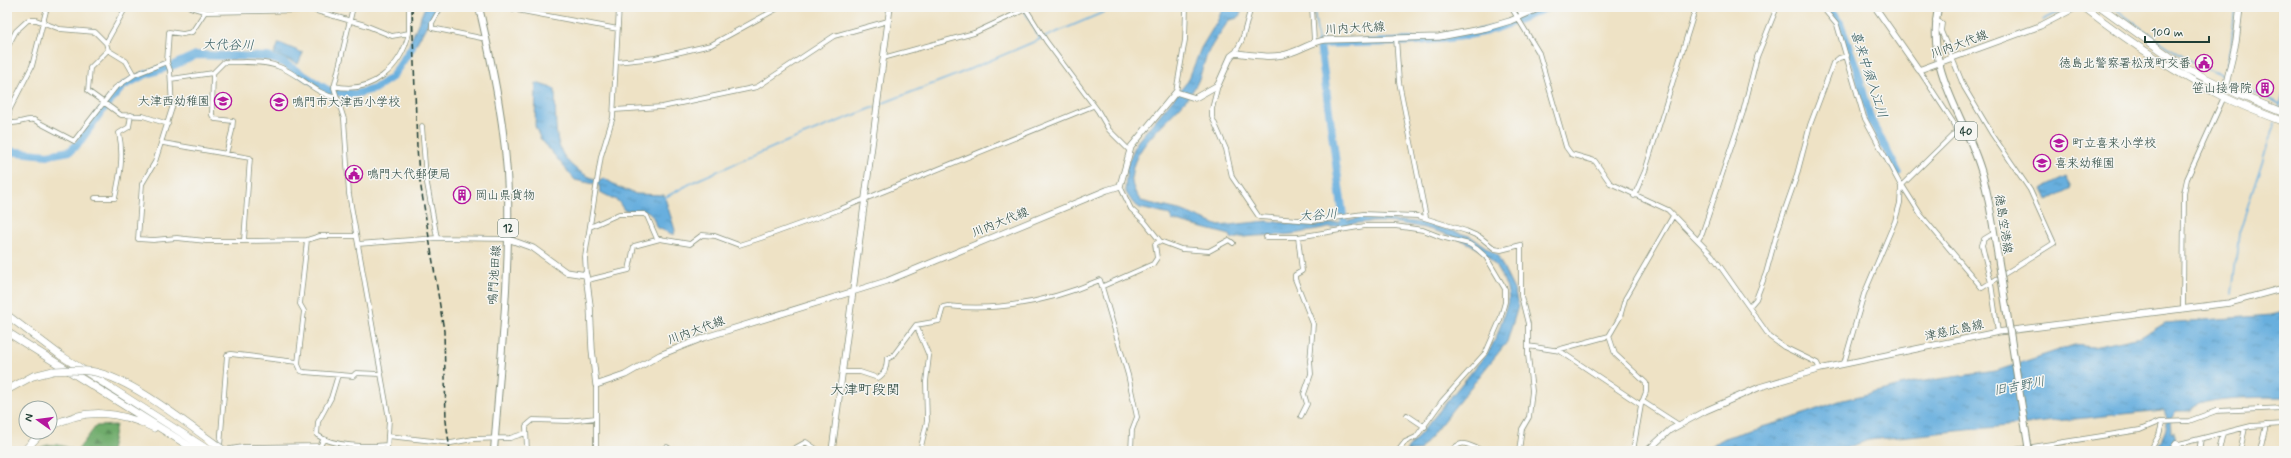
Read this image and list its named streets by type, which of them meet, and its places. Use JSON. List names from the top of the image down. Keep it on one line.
{"streets":{"main road":["川内大代線","40","徳島空港線","12","鳴門池田線","津慈広島線"]},"crossings":[["川内大代線","徳島空港線"]],"districts":["大津町段関"],"water":["大代谷川","喜来中須入江川","大谷川","旧吉野川"],"places":{"public building":["徳島北警察署松茂町交番","鳴門大代郵便局"],"building":["笹山接骨院","岡山県貨物"],"school or university":["大津西幼稚園","鳴門市大津西小学校","町立喜来小学校","喜来幼稚園"]},"scale_bar":"100 m","north":"left"}
